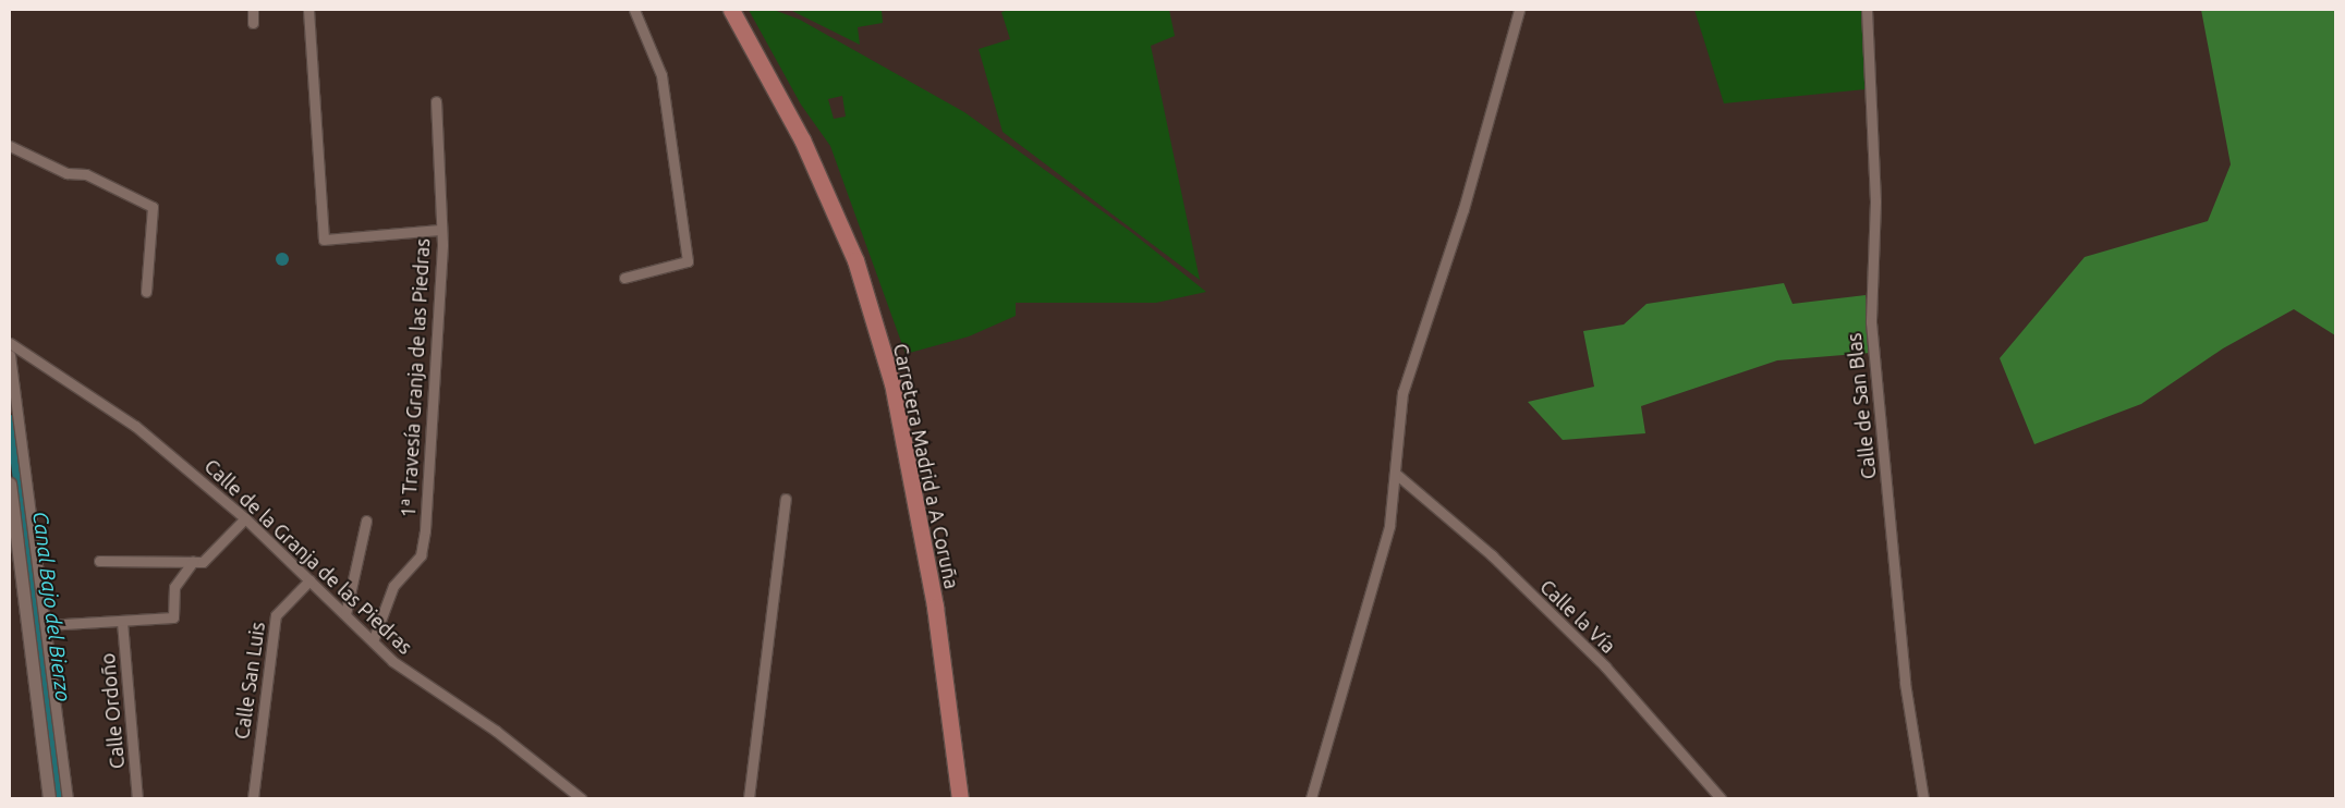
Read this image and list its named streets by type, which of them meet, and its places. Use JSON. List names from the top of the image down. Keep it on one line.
{"streets":{"highway":["Carretera Madrid a A Coruña"],"street":["1ª Travesía Granja de las Piedras","Calle de San Blas","Calle de la Granja de las Piedras","Calle la Vía","Calle San Luis","Calle Ordoño"]},"crossings":[["1ª Travesía Granja de las Piedras","Calle de la Granja de las Piedras"],["Calle de la Granja de las Piedras","Calle San Luis"]],"water":["Canal Bajo del Bierzo"]}
